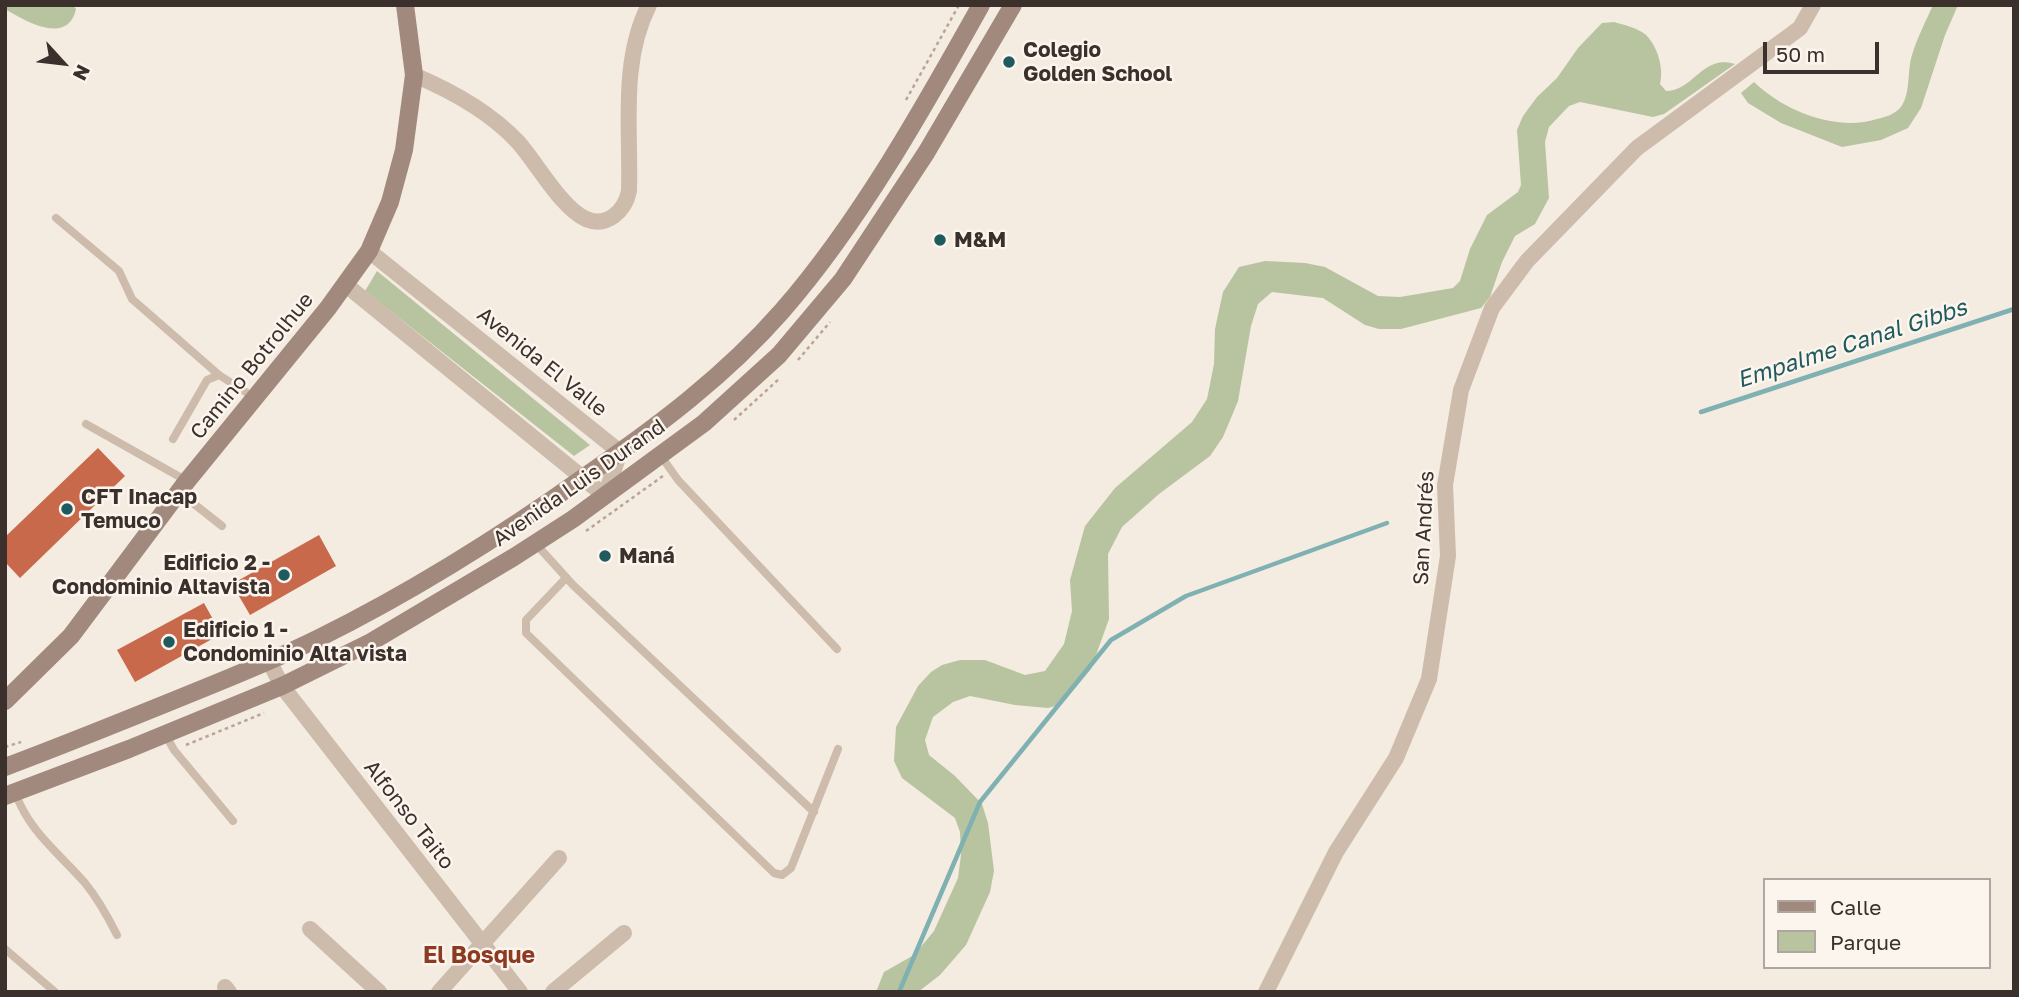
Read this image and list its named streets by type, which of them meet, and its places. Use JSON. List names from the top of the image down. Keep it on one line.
{"streets":{"street":["Avenida El Valle","Camino Botrolhue","Avenida Luis Durand","San Andrés","Alfonso Taito"]},"crossings":[["Avenida El Valle","Camino Botrolhue"],["Avenida El Valle","Avenida Luis Durand"],["Avenida Luis Durand","Alfonso Taito"]],"districts":["El Bosque"],"water":["Empalme Canal Gibbs"],"places":["Colegio Golden School","M&M","CFT Inacap Temuco","Maná","Edificio 2 - Condominio Altavista","Edificio 1 - Condominio Alta vista"],"legend":["Calle","Parque"],"scale_bar":"50 m","north":"bottom right"}
